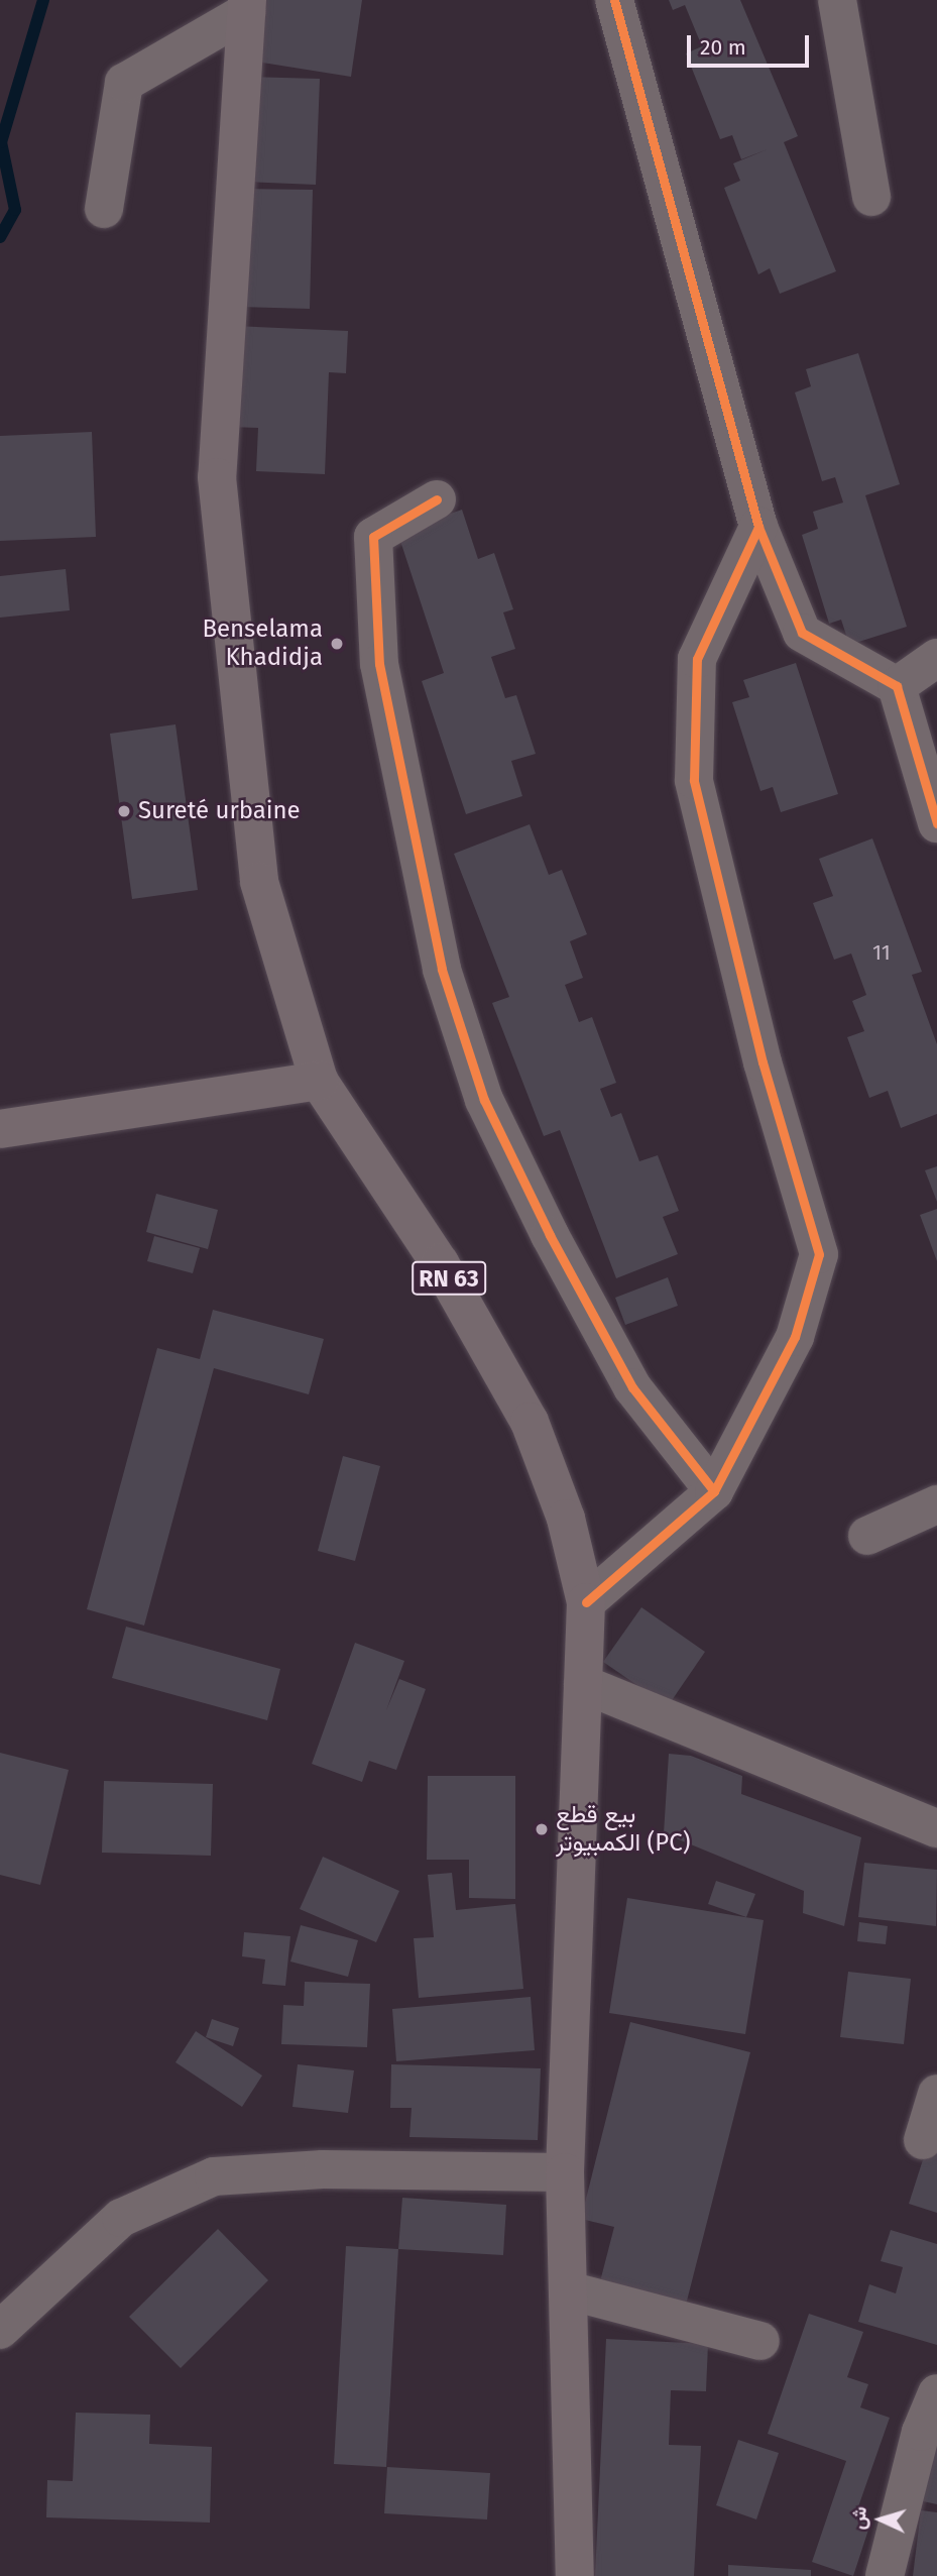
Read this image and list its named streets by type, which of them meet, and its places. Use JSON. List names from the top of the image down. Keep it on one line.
{"streets":{"main road":["RN 63"]},"places":["Benselama Khadidja","Sureté urbaine","بيع قطع الكمبيوتر (PC)"],"house_numbers":["11"],"scale_bar":"20 m","north":"left"}
